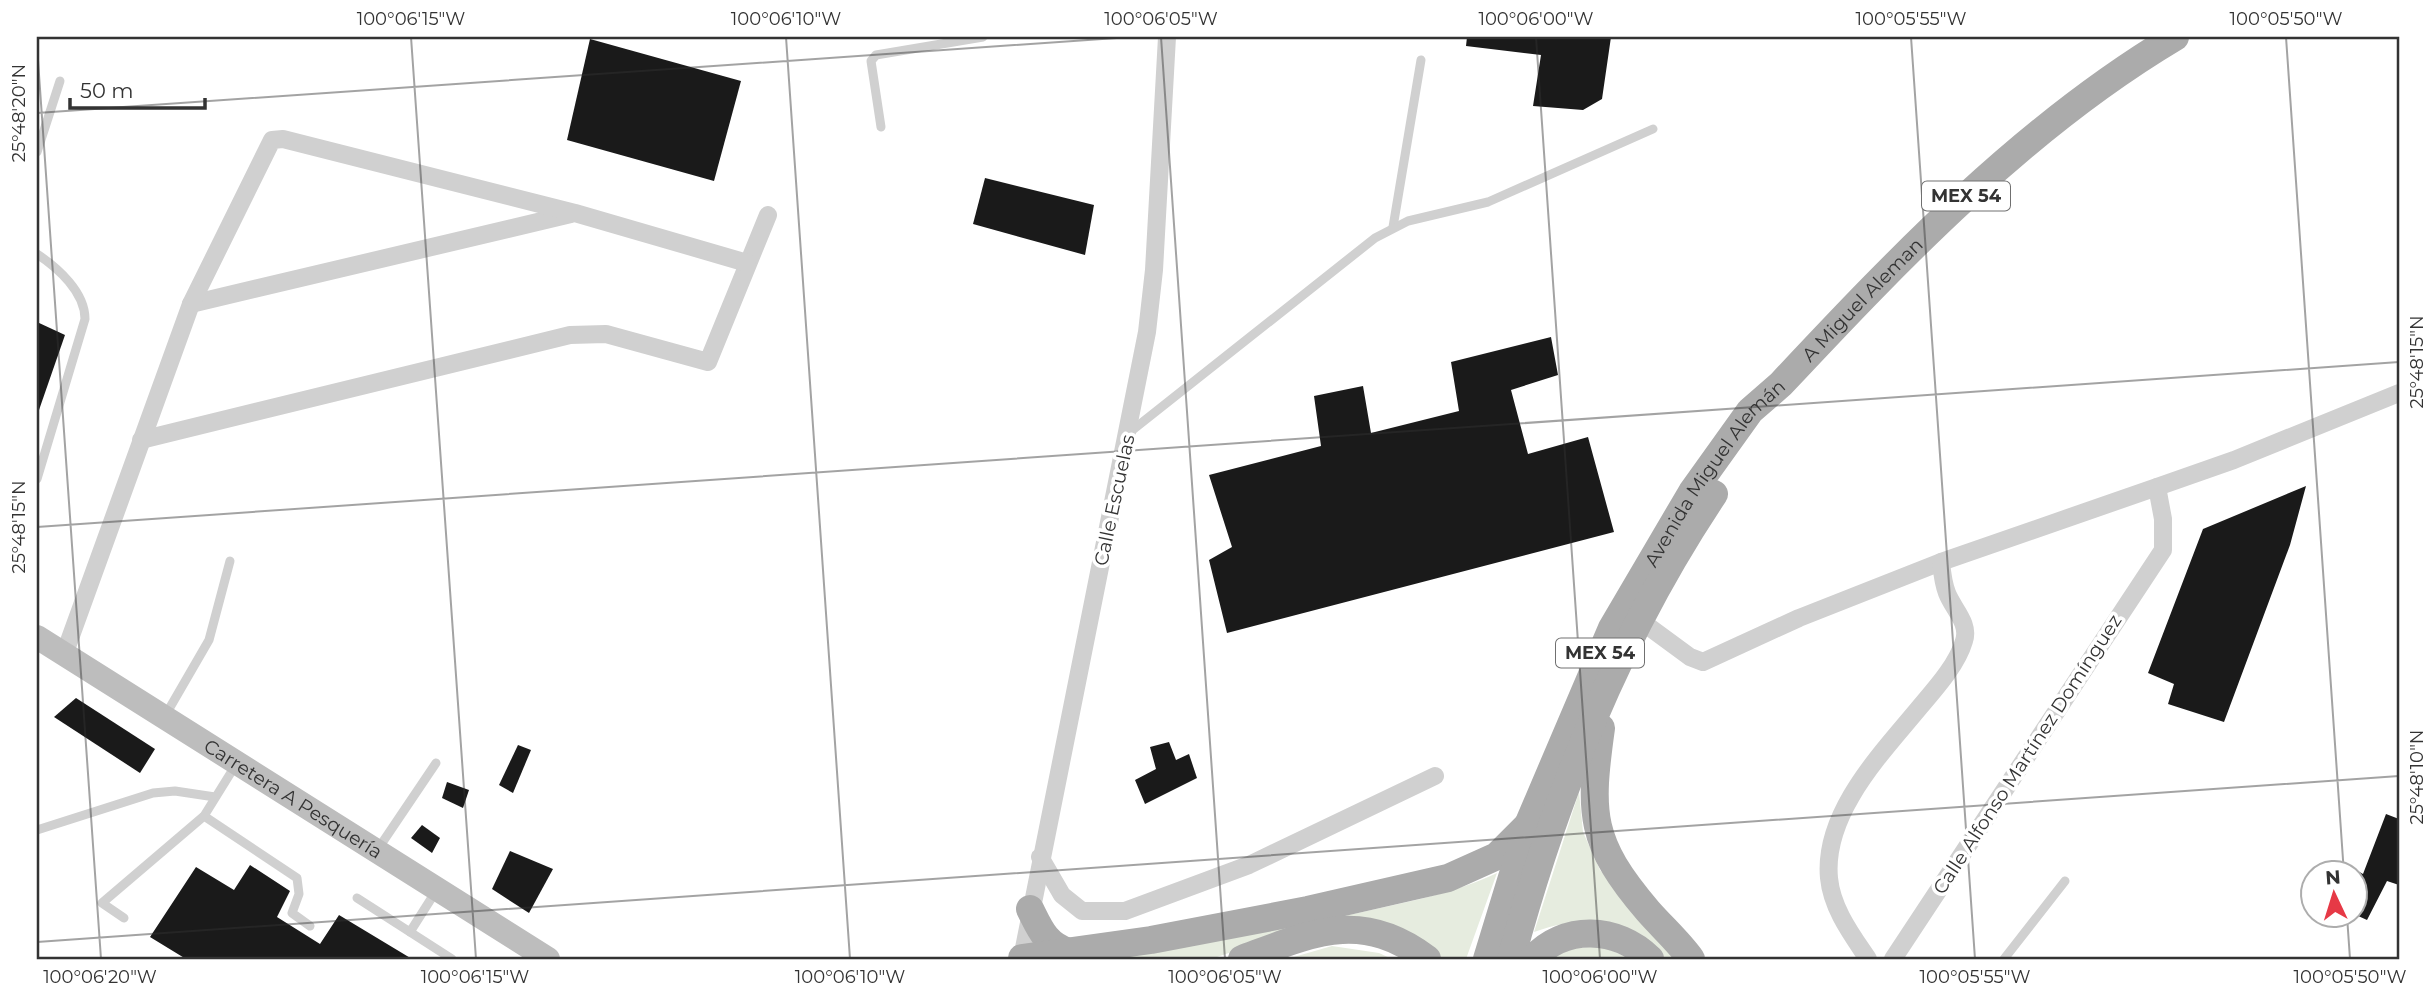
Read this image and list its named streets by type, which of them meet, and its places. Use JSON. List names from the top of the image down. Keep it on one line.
{"streets":{"main road":["MEX 54","A Miguel Aleman","Avenida Miguel Alemán","Carretera A Pesquería"],"street":["Calle Escuelas","Calle Alfonso Martínez Domínguez"]},"crossings":[["A Miguel Aleman","Avenida Miguel Alemán"]],"scale_bar":"50 m","north":"top","coordinates":["100°06'15\"W","100°06'10\"W","100°06'05\"W","100°06'00\"W","100°05'55\"W","100°05'50\"W","25°48'20\"N","25°48'15\"N","25°48'10\"N","100°06'20\"W"]}
